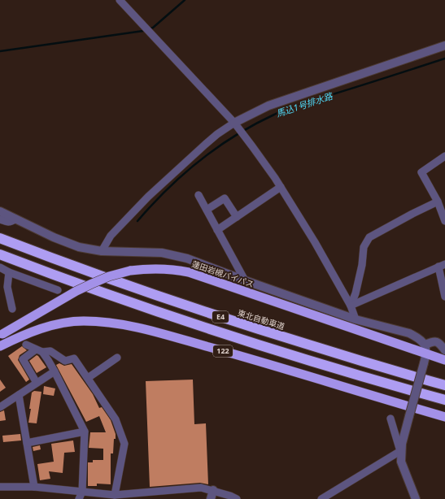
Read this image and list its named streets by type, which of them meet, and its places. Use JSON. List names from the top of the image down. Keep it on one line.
{"streets":{"highway":["蓮田岩槻バイパス","E4","東北自動車道","122"]},"water":["馬込1号排水路"]}
